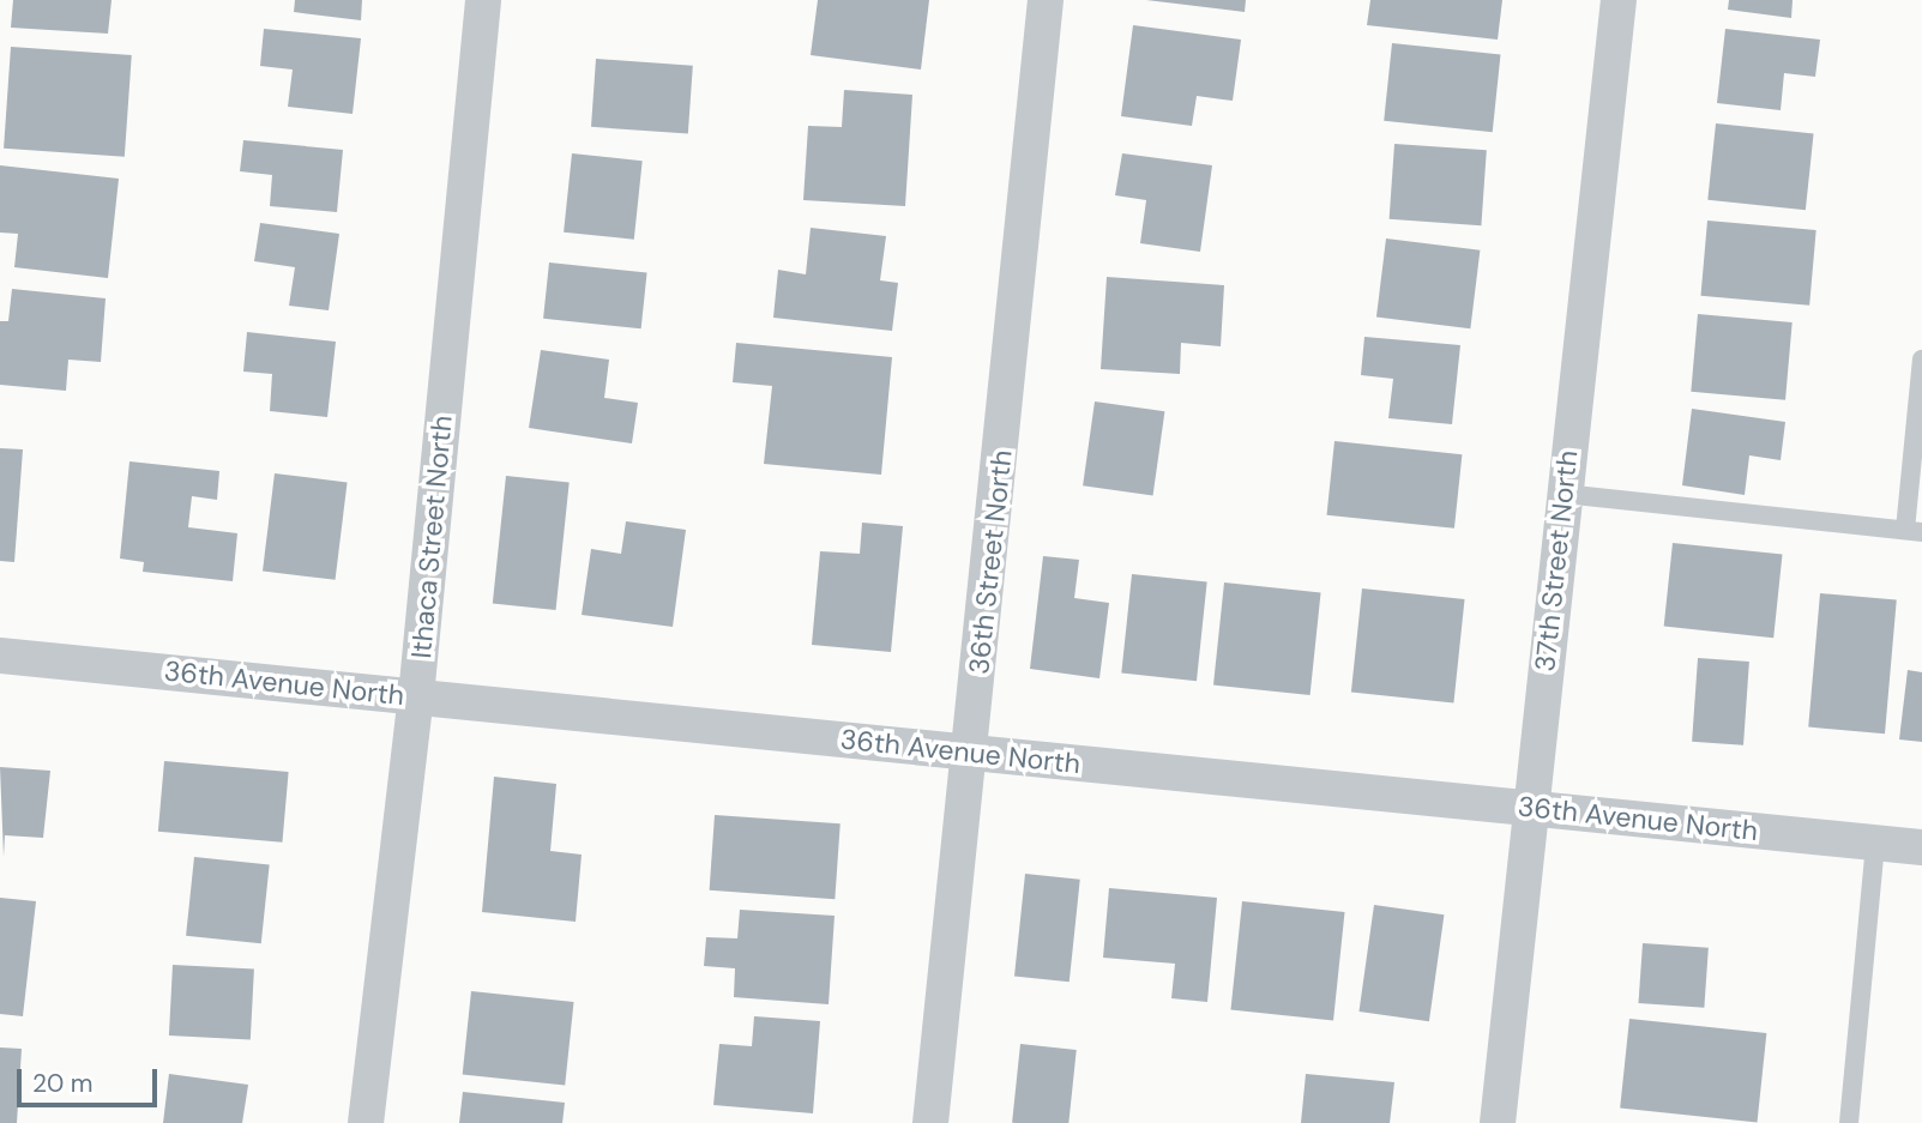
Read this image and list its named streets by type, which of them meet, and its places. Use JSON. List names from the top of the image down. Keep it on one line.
{"streets":{"street":["Ithaca Street North","37th Street North","36th Street North","36th Avenue North"]},"crossings":[["Ithaca Street North","36th Avenue North"],["37th Street North","36th Avenue North"],["36th Street North","36th Avenue North"]],"scale_bar":"20 m"}
